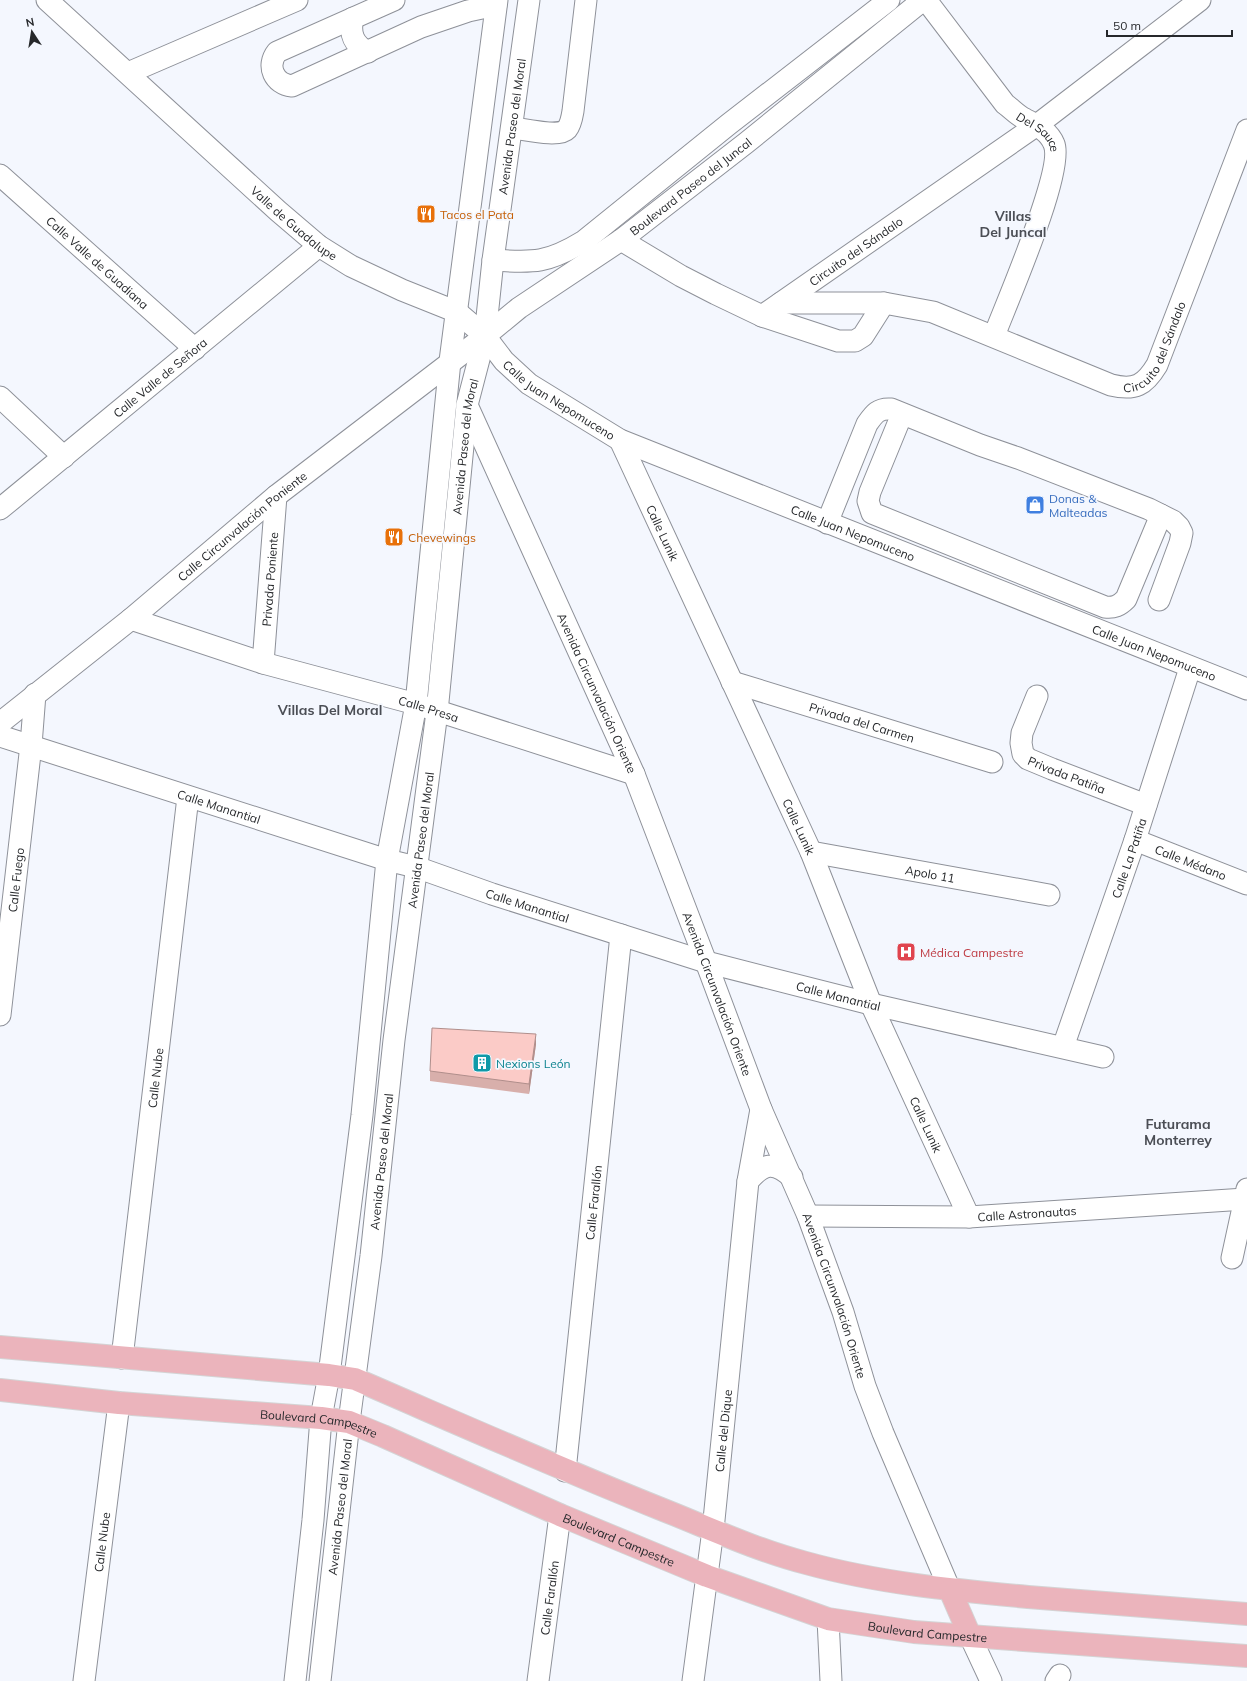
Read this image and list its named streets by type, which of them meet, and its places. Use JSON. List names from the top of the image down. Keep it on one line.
{"streets":{"main road":["Boulevard Campestre"],"street":["Avenida Paseo del Moral","Del Sauce","Boulevard Paseo del Juncal","Valle de Guadalupe","Circuito del Sándalo","Calle Valle de Guadiana","Calle Valle de Señora","Calle Juan Nepomuceno","Calle Circunvalación Poniente","Calle Lunik","Privada Poniente","Avenida Circunvalación Oriente","Calle Presa","Privada del Carmen","Privada Patiña","Calle Manantial","Calle La Patiña","Calle Médano","Apolo 11","Calle Fuego","Calle Nube","Calle Farallón","Calle Astronautas","Calle del Dique"]},"crossings":[["Avenida Paseo del Moral","Boulevard Paseo del Juncal"],["Avenida Paseo del Moral","Valle de Guadalupe"],["Avenida Paseo del Moral","Calle Juan Nepomuceno"],["Avenida Paseo del Moral","Calle Circunvalación Poniente"],["Avenida Paseo del Moral","Avenida Circunvalación Oriente"],["Avenida Paseo del Moral","Calle Presa"],["Avenida Paseo del Moral","Calle Manantial"],["Avenida Paseo del Moral","Boulevard Campestre"],["Del Sauce","Boulevard Paseo del Juncal"],["Del Sauce","Circuito del Sándalo"],["Boulevard Paseo del Juncal","Valle de Guadalupe"],["Boulevard Paseo del Juncal","Calle Juan Nepomuceno"],["Boulevard Paseo del Juncal","Calle Circunvalación Poniente"],["Valle de Guadalupe","Calle Valle de Señora"],["Valle de Guadalupe","Calle Juan Nepomuceno"],["Calle Valle de Guadiana","Calle Valle de Señora"],["Calle Juan Nepomuceno","Calle Lunik"],["Calle Juan Nepomuceno","Calle La Patiña"],["Calle Circunvalación Poniente","Privada Poniente"],["Calle Circunvalación Poniente","Calle Presa"],["Calle Lunik","Privada del Carmen"],["Calle Lunik","Calle Manantial"],["Calle Lunik","Apolo 11"],["Calle Lunik","Calle Astronautas"],["Privada Poniente","Calle Presa"],["Avenida Circunvalación Oriente","Calle Presa"],["Avenida Circunvalación Oriente","Calle Manantial"],["Avenida Circunvalación Oriente","Calle Astronautas"],["Avenida Circunvalación Oriente","Calle del Dique"],["Privada Patiña","Calle La Patiña"],["Calle Manantial","Calle La Patiña"],["Calle Manantial","Calle Fuego"],["Calle Manantial","Calle Nube"],["Calle Manantial","Calle Farallón"],["Calle La Patiña","Calle Médano"],["Calle Nube","Boulevard Campestre"],["Calle Farallón","Boulevard Campestre"],["Boulevard Campestre","Calle del Dique"]],"districts":["Villas Del Juncal","Villas Del Moral","Futurama Monterrey"],"places":{"restaurant":["Tacos el Pata","Chevewings"],"shop":["Donas & Malteadas"],"hospital":["Médica Campestre"],"building":["Nexions León"]},"scale_bar":"50 m","north":"top"}
